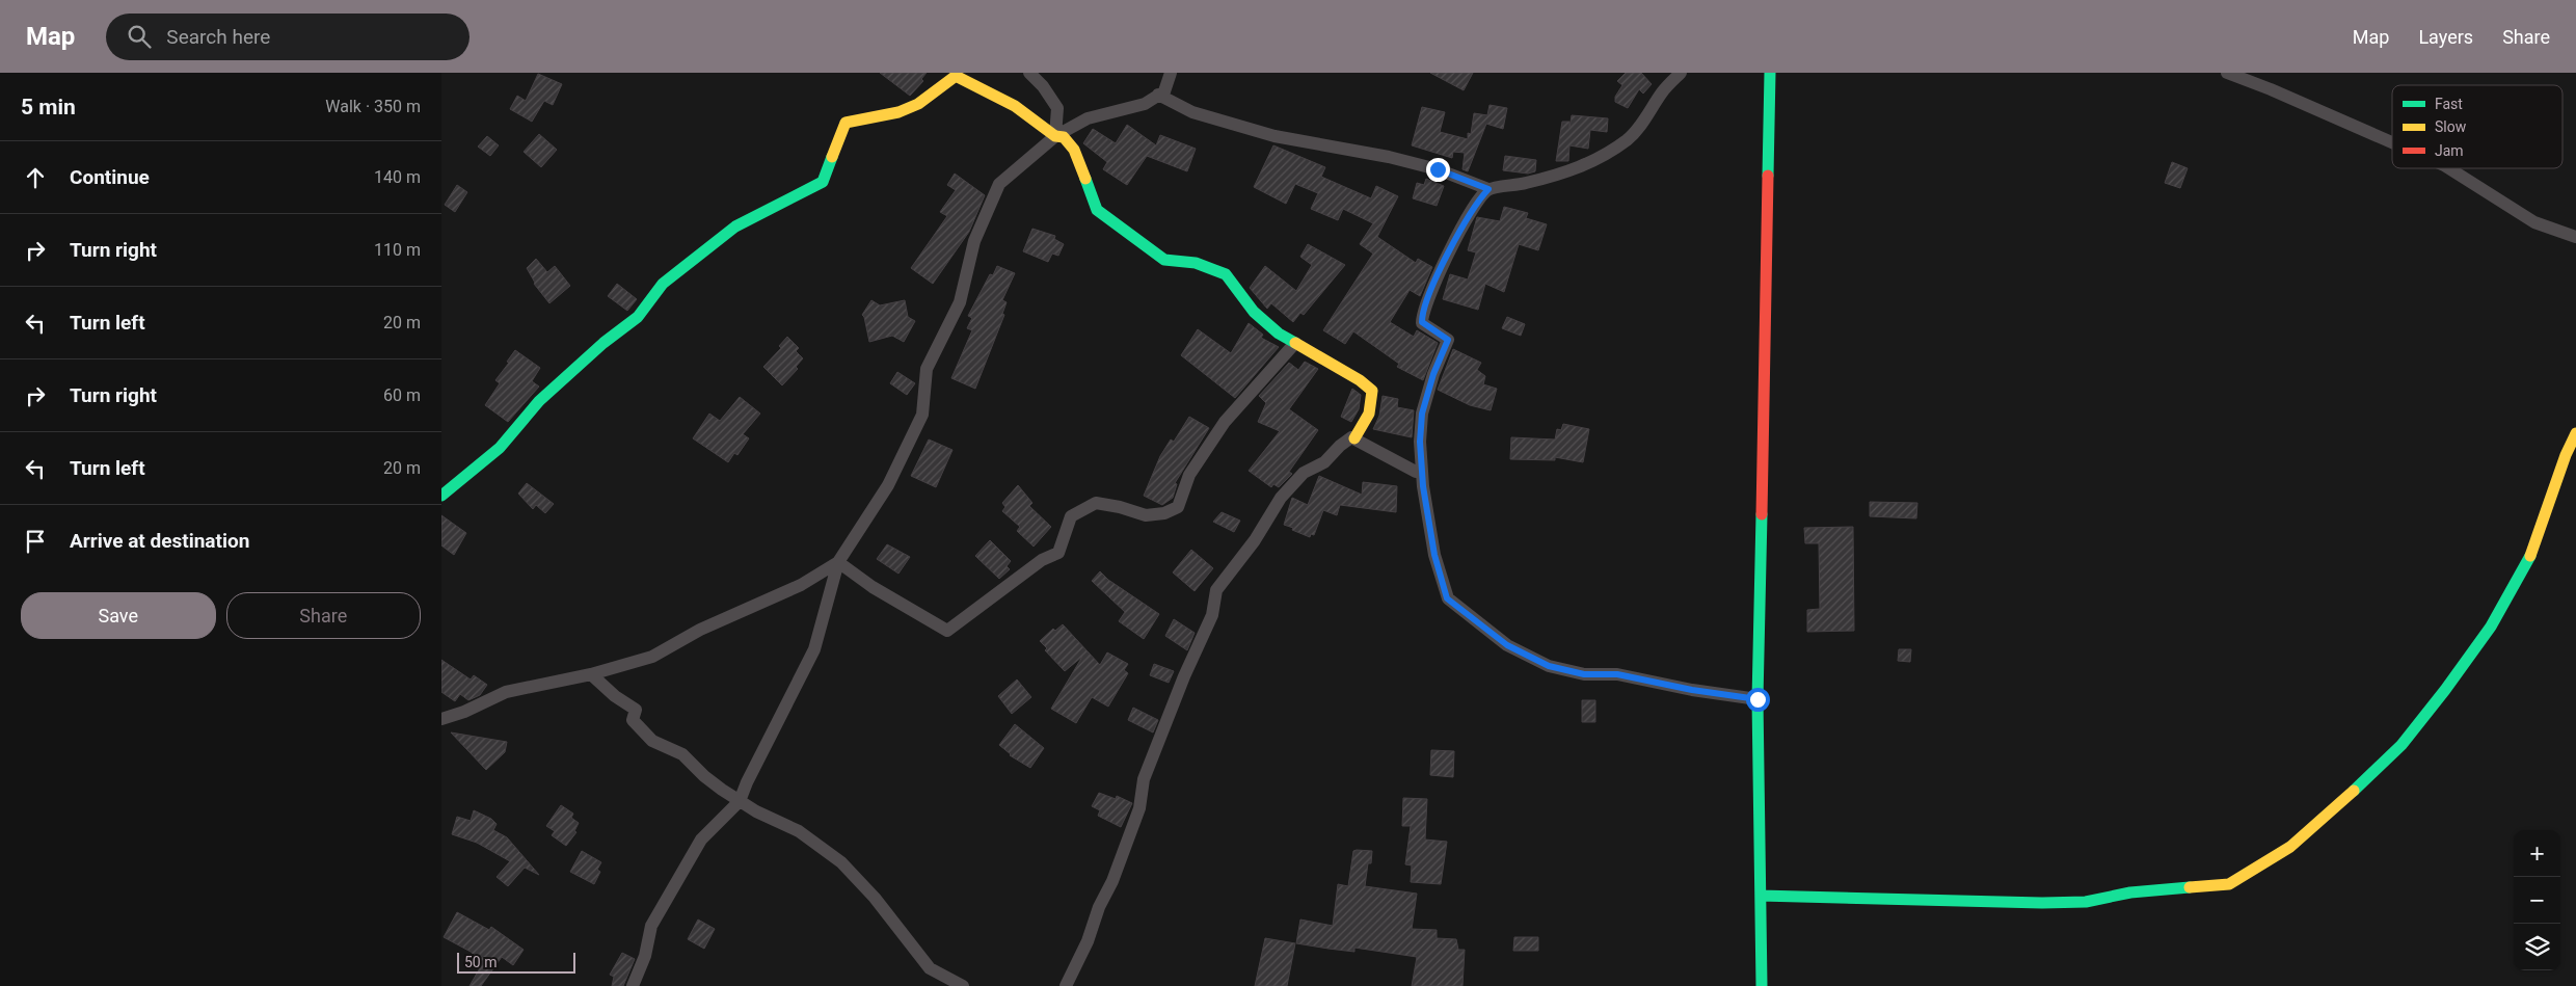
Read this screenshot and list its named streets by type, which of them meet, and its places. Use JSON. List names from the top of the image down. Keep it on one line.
{"legend":["Fast","Slow","Jam"],"scale_bar":"50 m","page":{"header":"Map","search":"Search here","nav":["Map","Layers","Share"],"heading":["5 min","Walk · 350 m"],"list":[["Continue","140 m"],["Turn right","110 m"],["Turn left","20 m"],["Turn right","60 m"],["Turn left","20 m"],"Arrive at destination"],"buttons":["Save","Share"],"map_buttons":["+","−"],"scale":"50 m"}}
